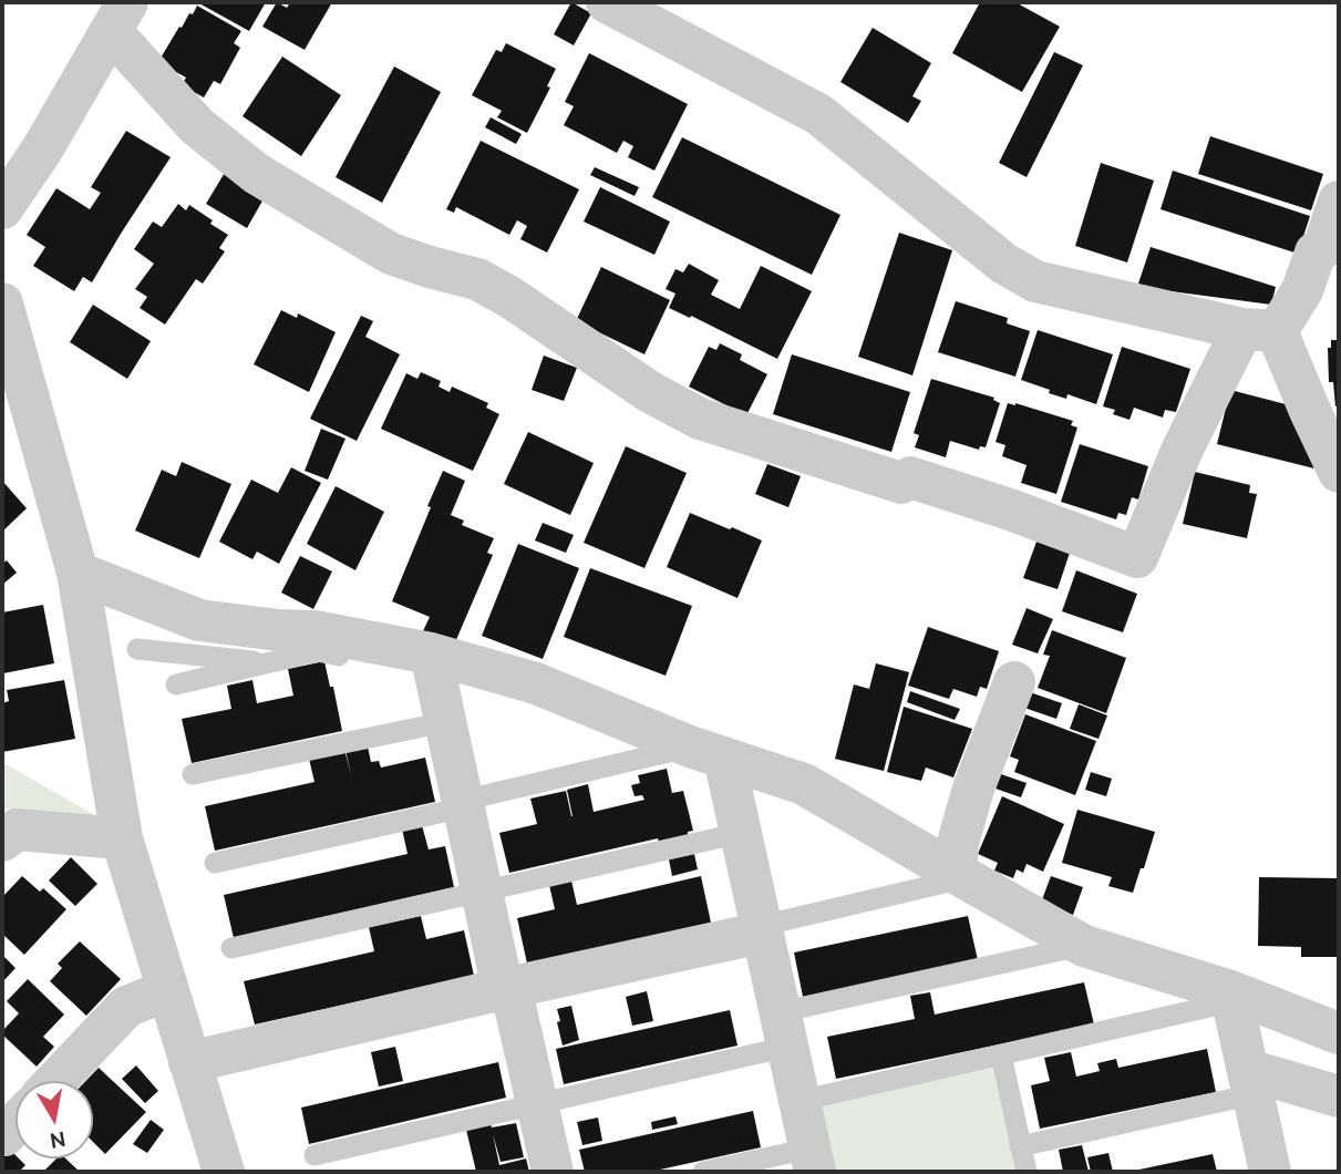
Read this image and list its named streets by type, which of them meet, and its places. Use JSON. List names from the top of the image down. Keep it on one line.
{"north":"bottom"}
